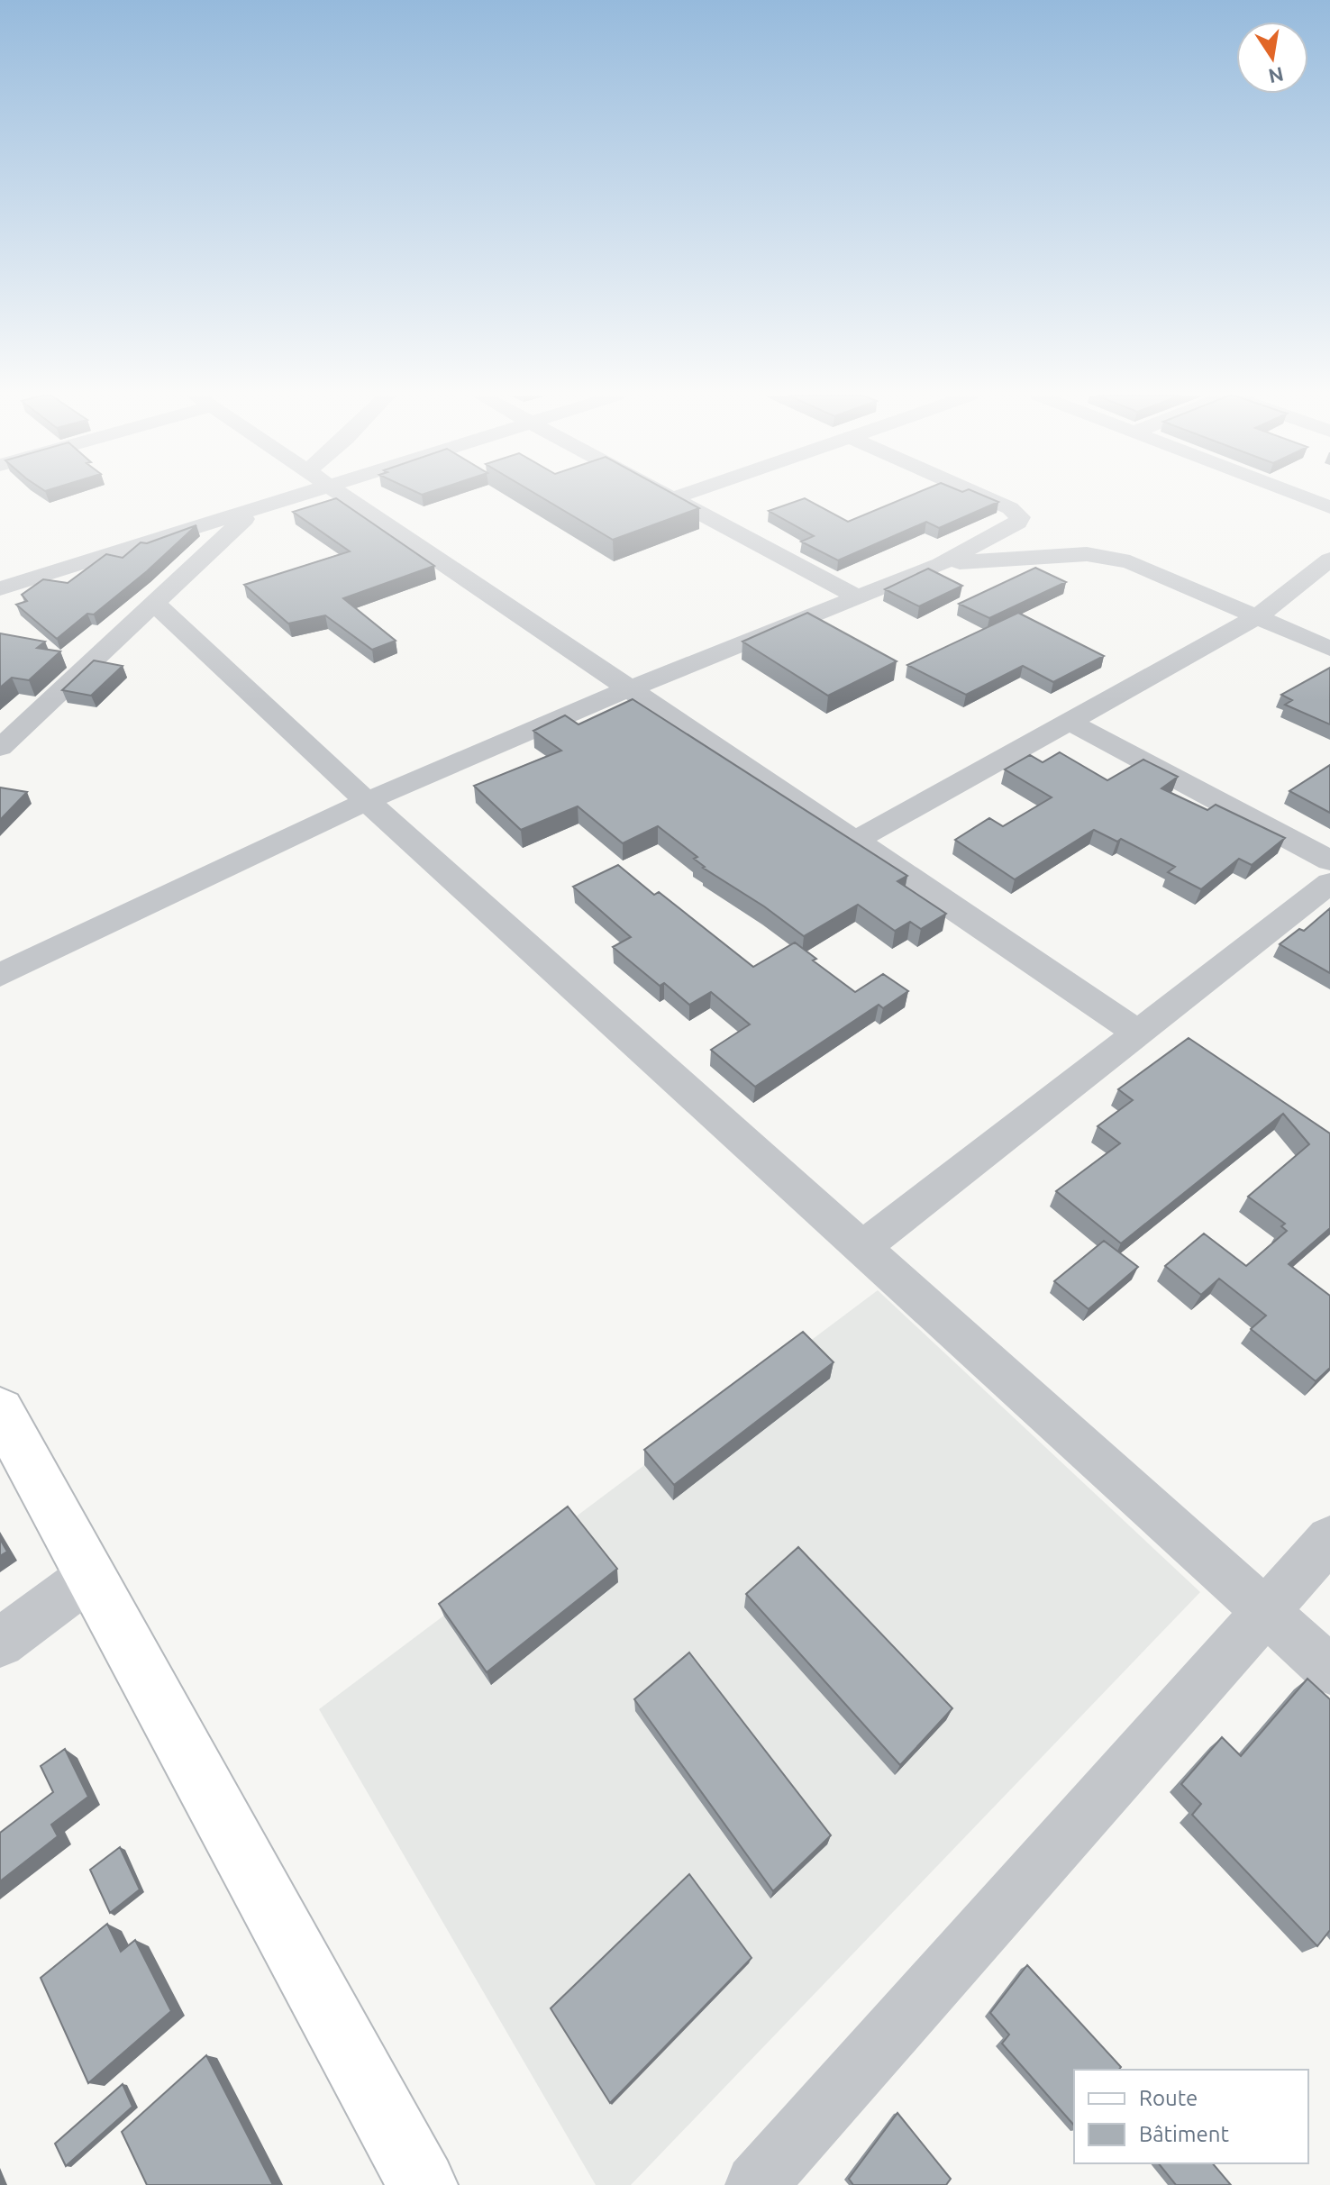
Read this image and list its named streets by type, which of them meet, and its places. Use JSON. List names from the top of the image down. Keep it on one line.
{"legend":["Route","Bâtiment"],"north":"bottom"}
